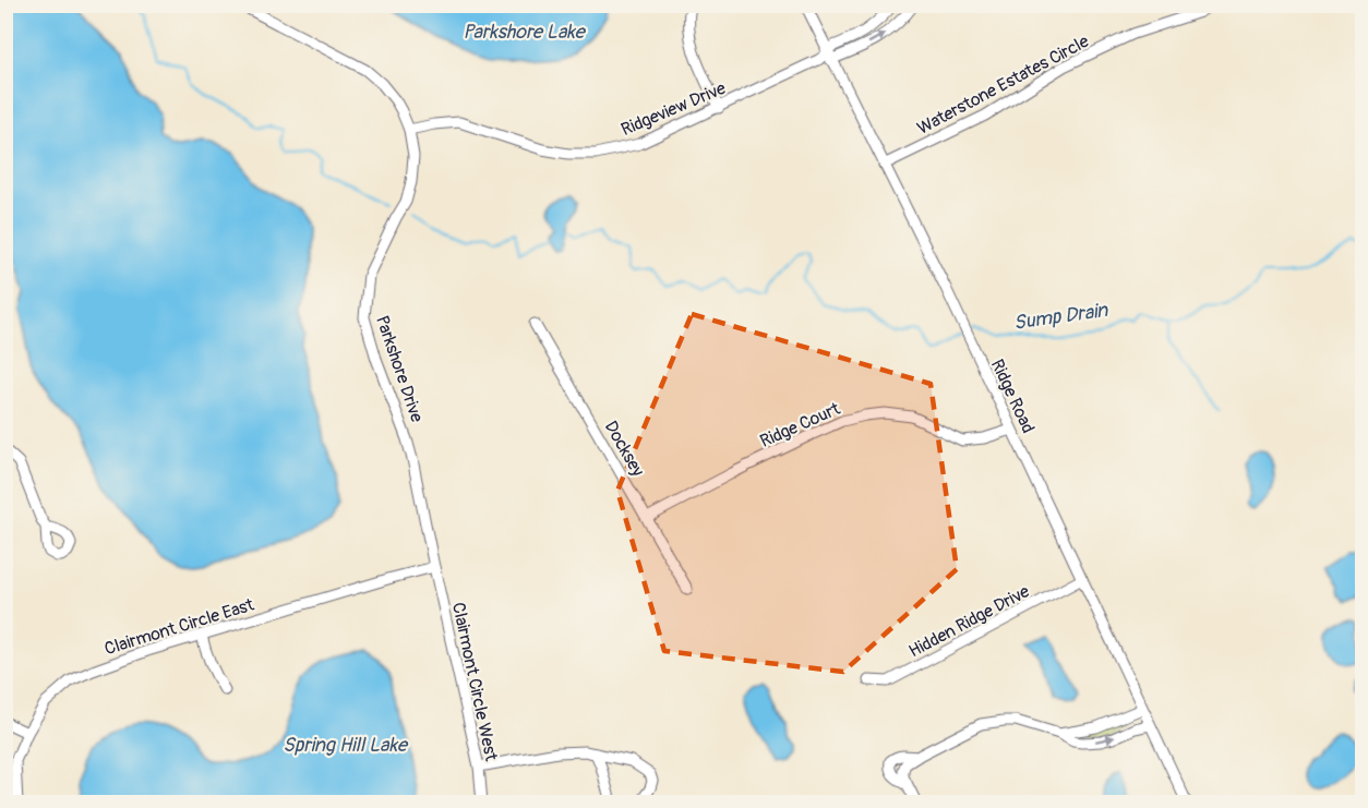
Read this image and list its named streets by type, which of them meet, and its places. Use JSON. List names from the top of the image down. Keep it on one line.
{"streets":{"street":["Waterstone Estates Circle","Ridgeview Drive","Parkshore Drive","Ridge Road","Ridge Court","Docksey","Hidden Ridge Drive","Clairmont Circle East","Clairmont Circle West"]},"crossings":[["Waterstone Estates Circle","Ridge Road"],["Ridgeview Drive","Parkshore Drive"],["Ridgeview Drive","Ridge Road"],["Parkshore Drive","Clairmont Circle East"],["Parkshore Drive","Clairmont Circle West"],["Ridge Road","Ridge Court"],["Ridge Road","Hidden Ridge Drive"],["Ridge Court","Docksey"],["Clairmont Circle East","Clairmont Circle West"]],"water":["Parkshore Lake","Sump Drain","Spring Hill Lake"]}
